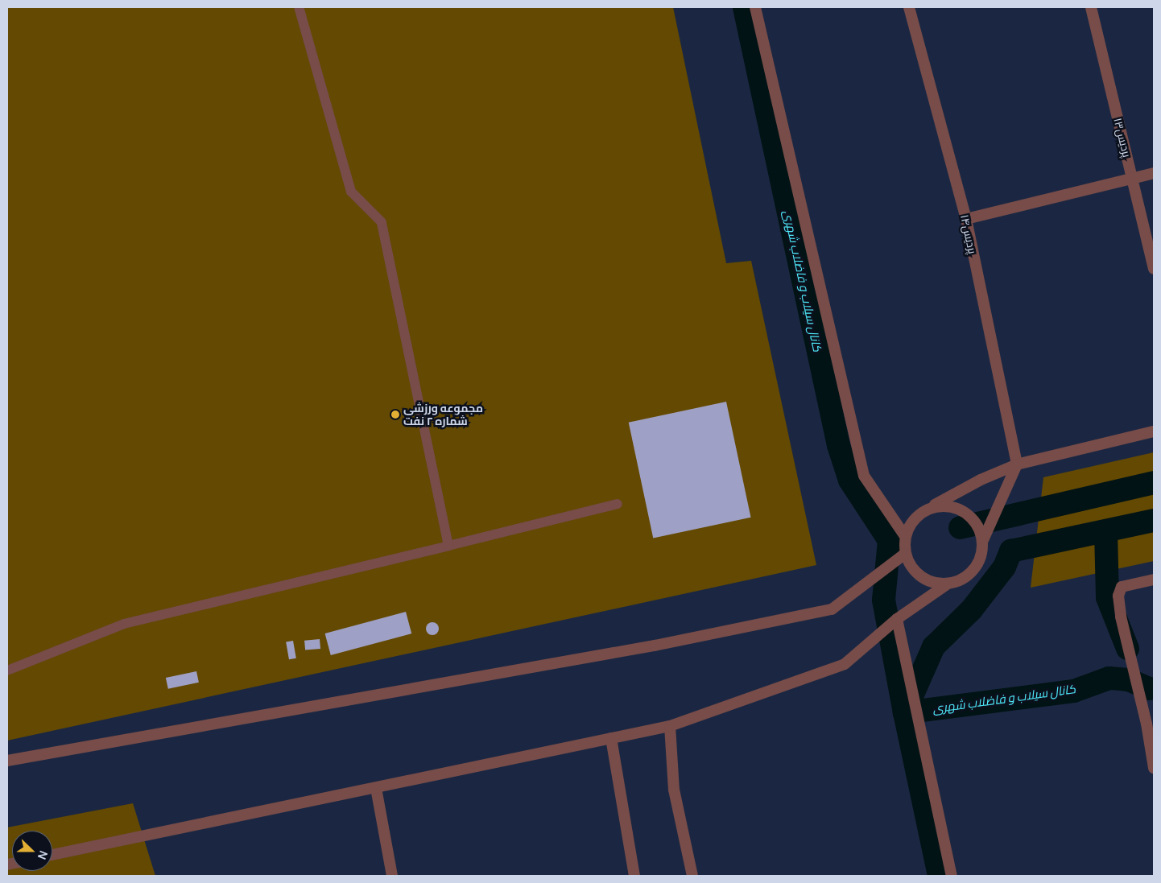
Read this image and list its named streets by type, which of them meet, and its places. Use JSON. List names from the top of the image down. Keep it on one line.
{"streets":{"street":["پردیس۱۳","پردیس۱۴"]},"water":["کانال سیلاب و فاضلاب شهری"],"places":["مجموعه ورزشی شماره ۲ نفت"],"north":"right"}
